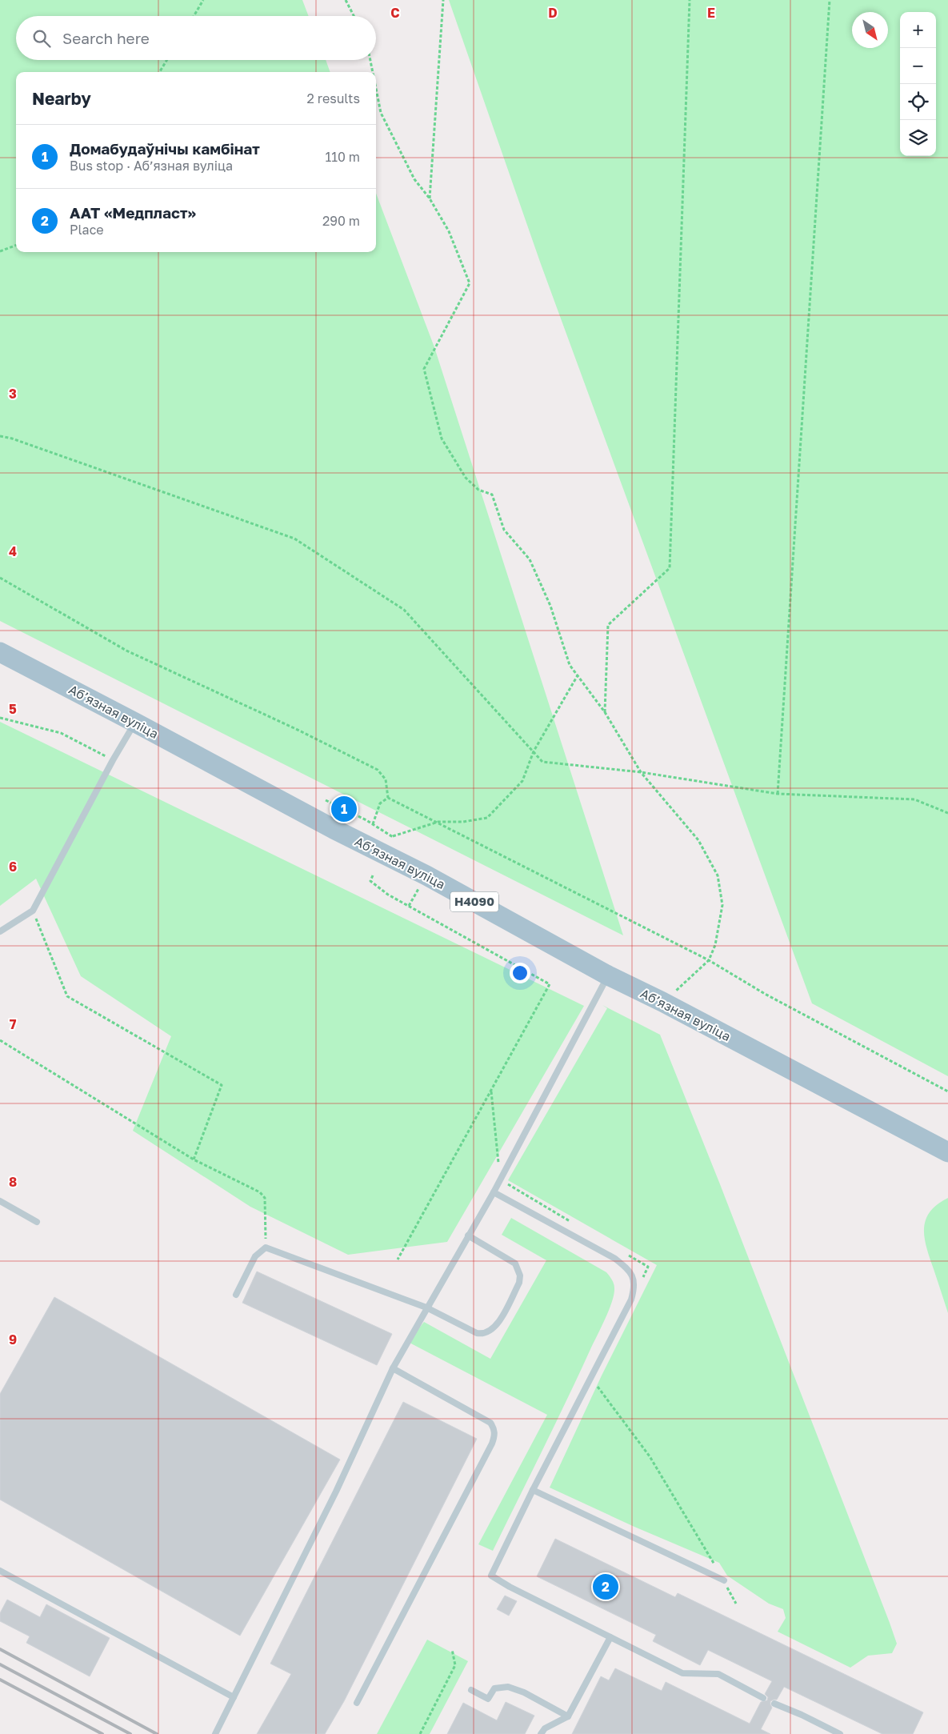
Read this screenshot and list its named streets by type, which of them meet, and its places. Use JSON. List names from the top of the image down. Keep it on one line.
{"streets":{"main road":["Абʼязная вуліца","Н4090"]},"north":"bottom right","page":{"map_buttons":["+","−"],"search":"Search here","heading":["Nearby","2 results"],"list":[{"mark":"1","name":"Домабудаўнічы камбінат","note":"Bus stop · Абʼязная вуліца","value":"110 m"},{"mark":"2","name":"ААТ «Медпласт»","note":"Place","value":"290 m"}],"pins":["1","2"]},"grid":{"columns":["C","D","E"],"rows":["3","4","5","6","7","8","9"]}}
